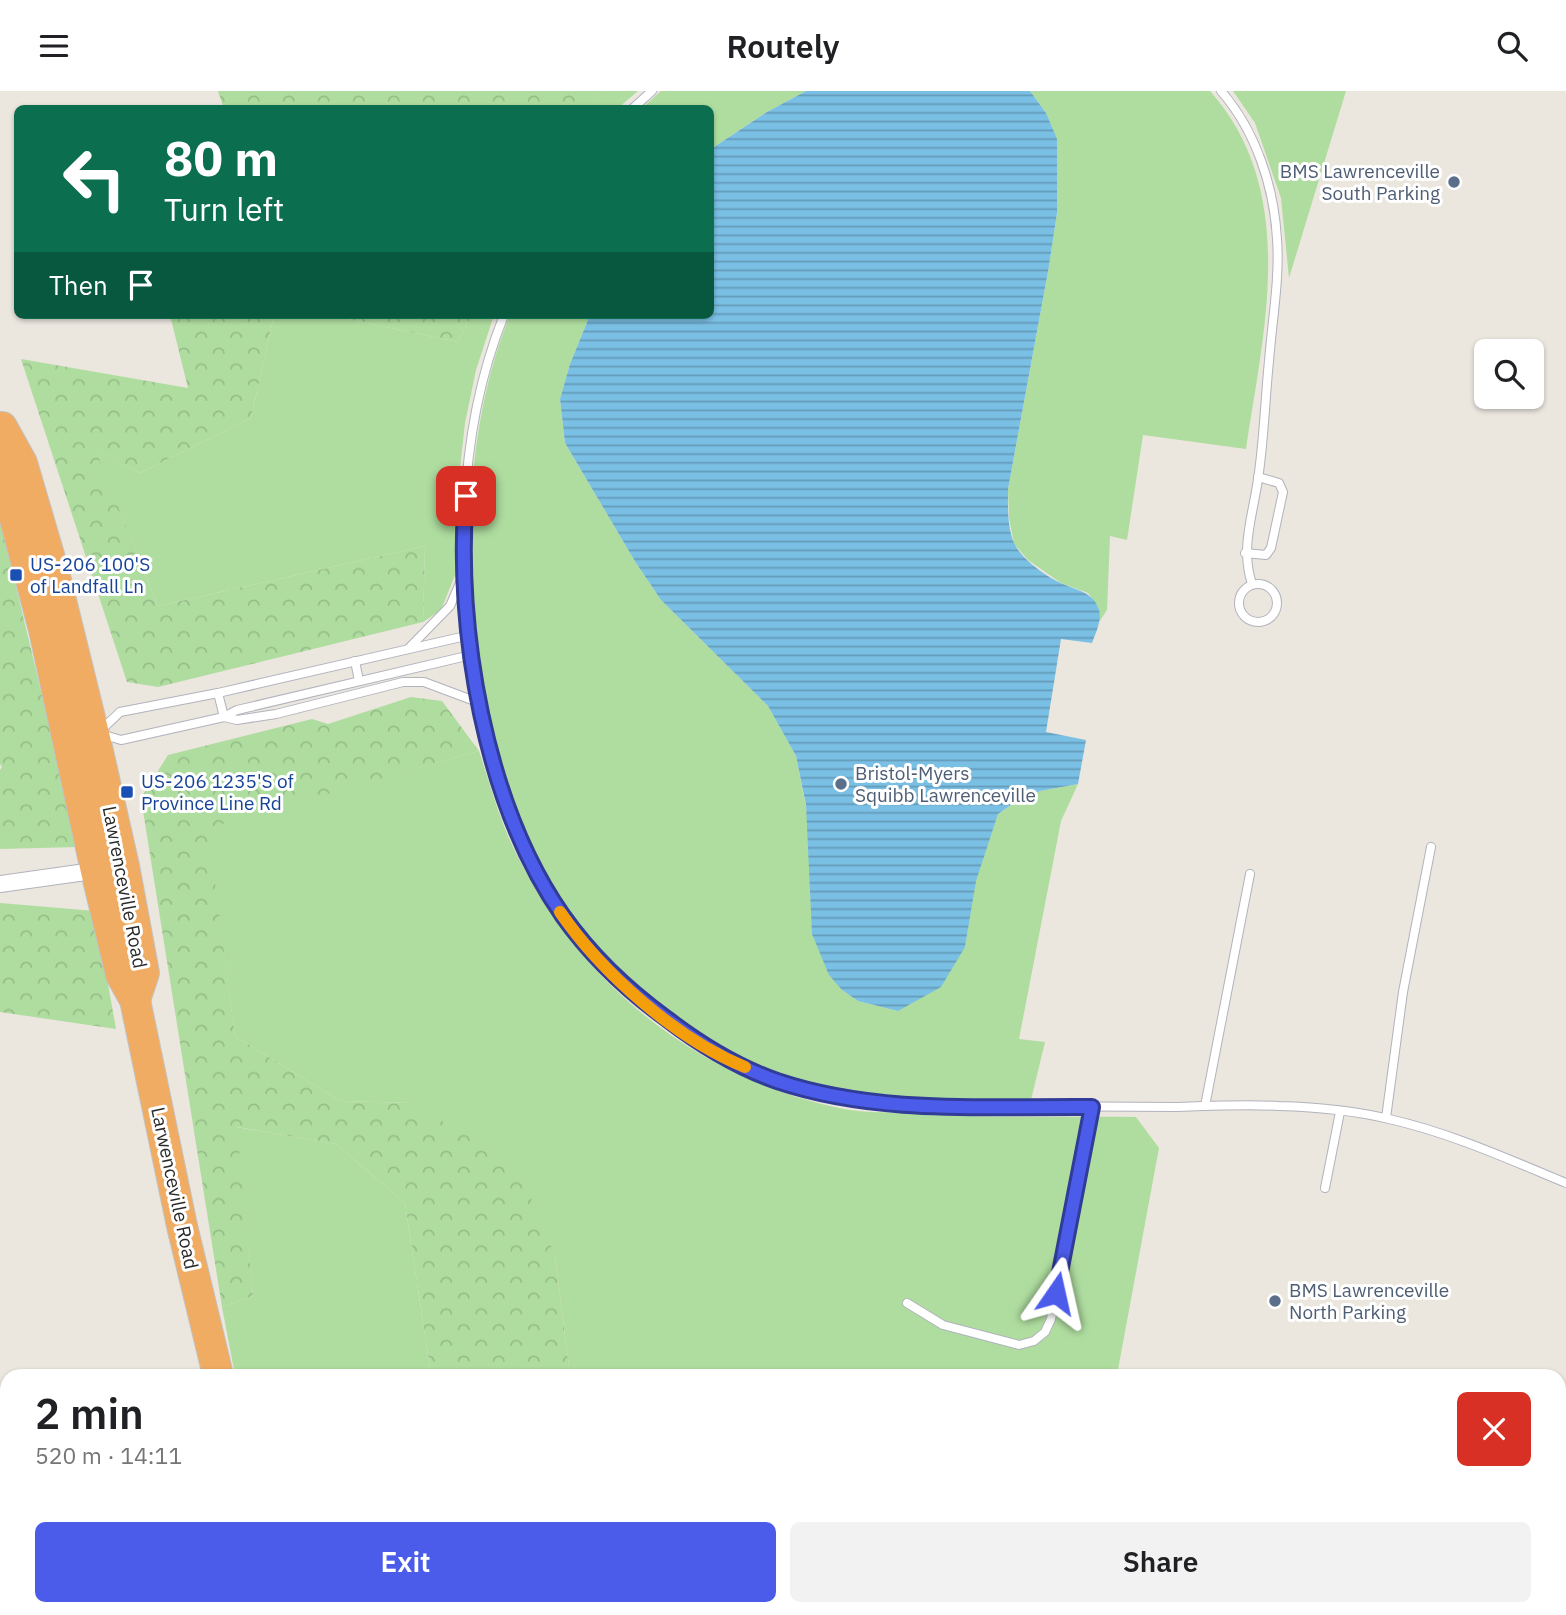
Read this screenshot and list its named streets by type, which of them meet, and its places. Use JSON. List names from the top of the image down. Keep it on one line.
{"streets":{"highway":["Lawrenceville Road","Larwenceville Road"]},"crossings":[["Lawrenceville Road","Larwenceville Road"]],"places":{"other":["BMS Lawrenceville South Parking","Bristol-Myers Squibb Lawrenceville","BMS Lawrenceville North Parking"],"transit":["US-206 100'S of Landfall Ln","US-206 1235'S of Province Line Rd"]},"page":{"header":"Routely","turn":["80 m","Turn left"],"then":"Then","heading":["2 min","520 m · 14:11"],"buttons":["Exit","Share"]}}
